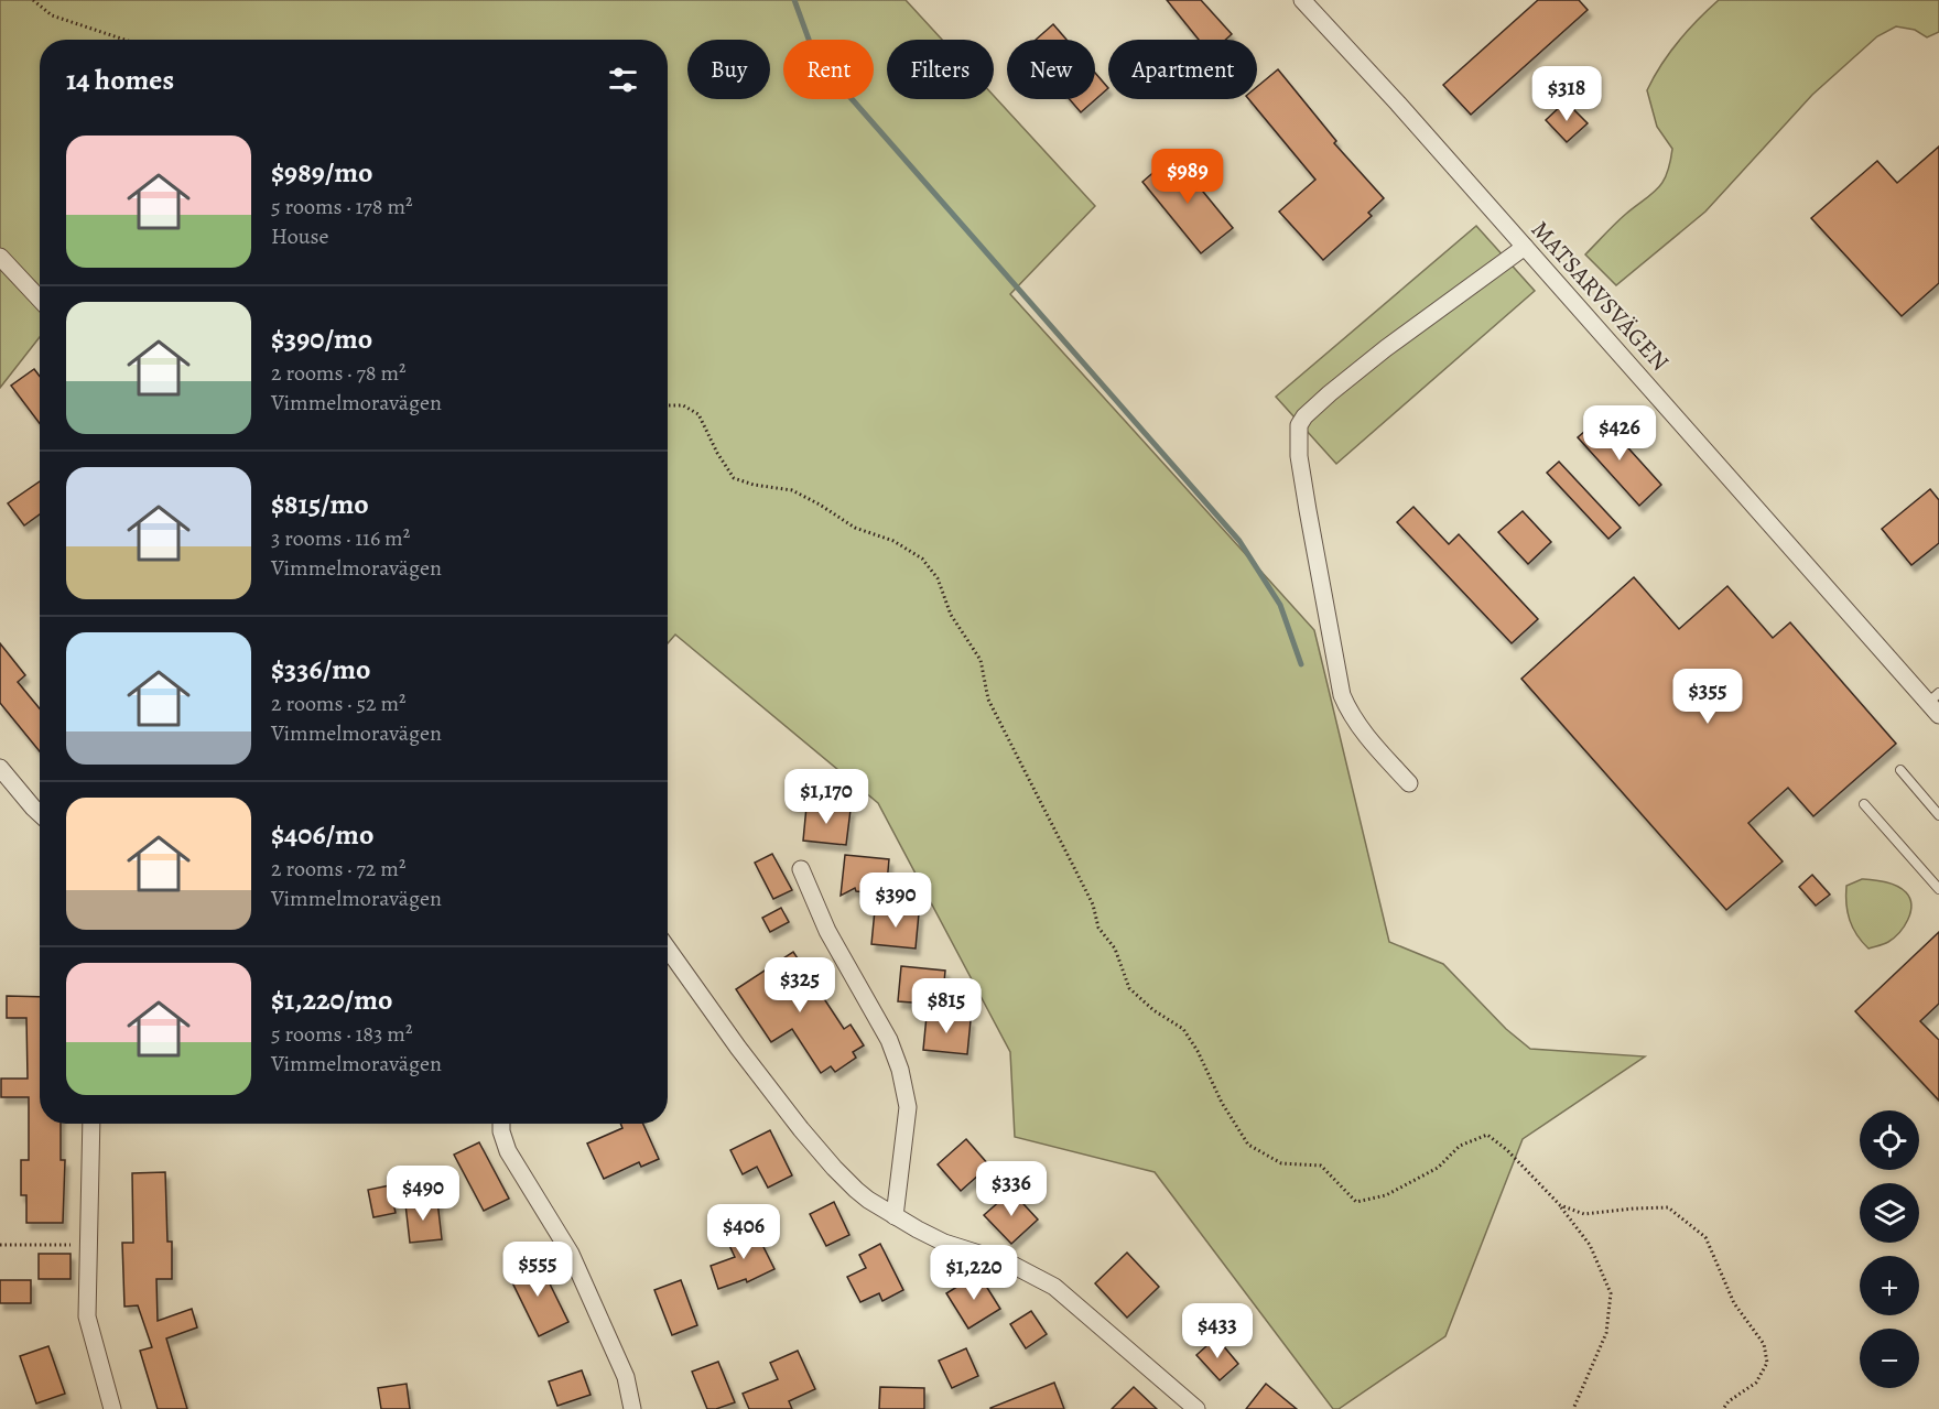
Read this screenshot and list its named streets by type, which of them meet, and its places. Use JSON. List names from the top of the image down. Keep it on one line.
{"streets":{"street":["MATSARVSVÄGEN"]},"page":{"chip":["Buy","Rent","Filters","New","Apartment"],"heading":"14 homes","price":["$318","$989","$426","$355","$1,170","$390","$325","$815","$336","$490","$406","$555","$1,220","$433"],"list":[{"name":"$989/mo","note":"5 rooms · 178 m² · House"},{"name":"$390/mo","note":"2 rooms · 78 m² · Vimmelmoravägen"},{"name":"$815/mo","note":"3 rooms · 116 m² · Vimmelmoravägen"},{"name":"$336/mo","note":"2 rooms · 52 m² · Vimmelmoravägen"},{"name":"$406/mo","note":"2 rooms · 72 m² · Vimmelmoravägen"},{"name":"$1,220/mo","note":"5 rooms · 183 m² · Vimmelmoravägen"}],"map_buttons":["+","−"]}}
